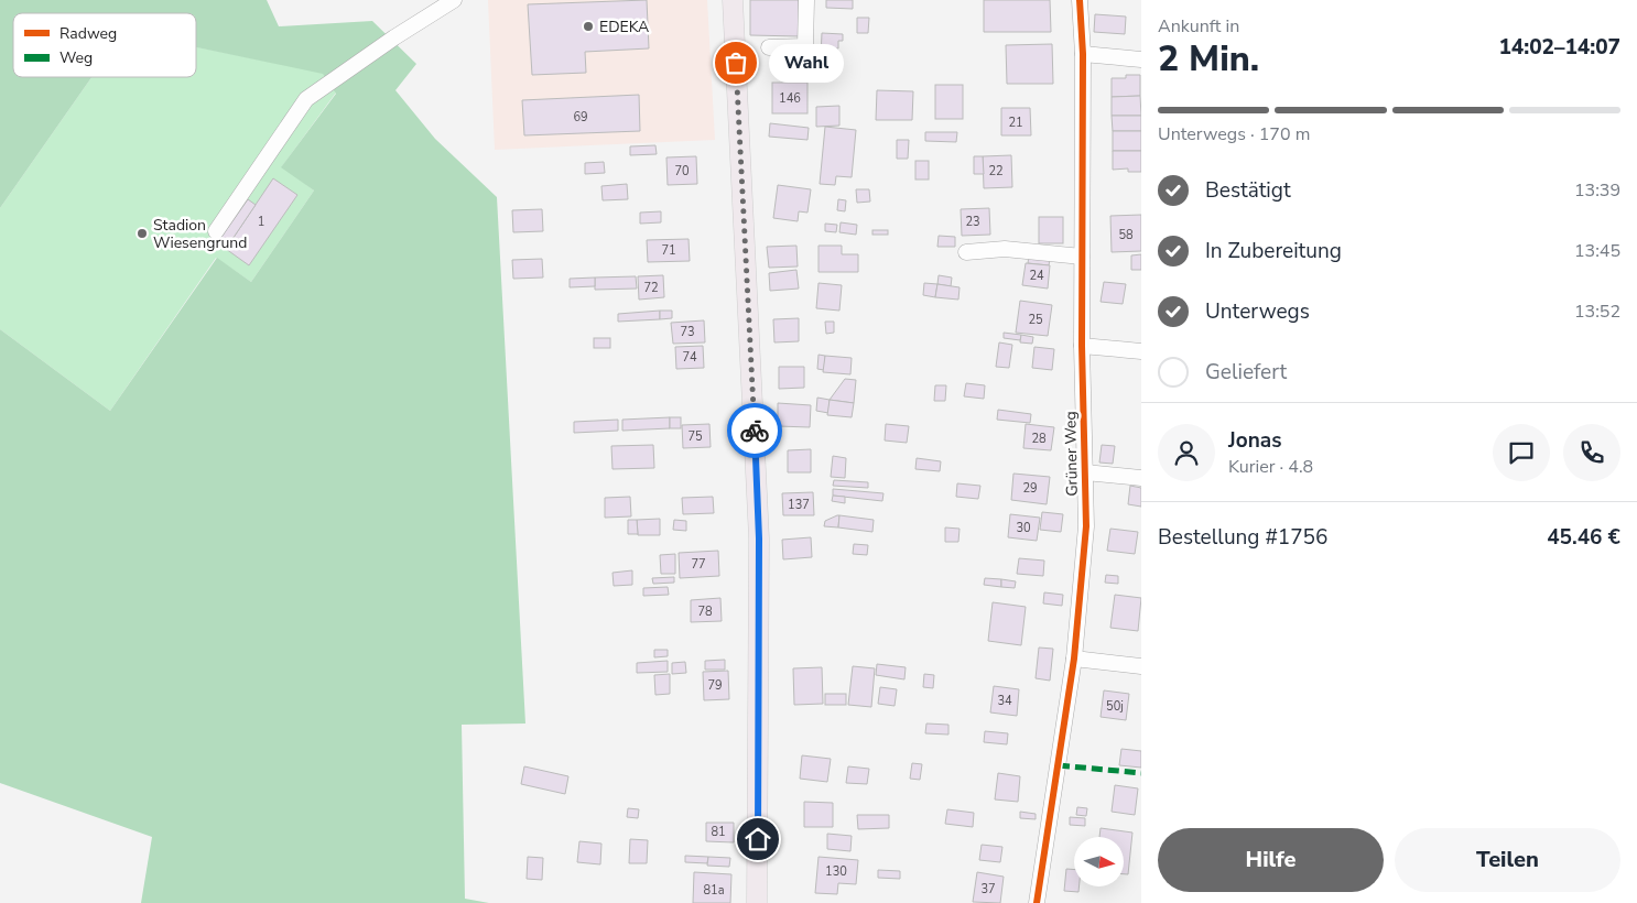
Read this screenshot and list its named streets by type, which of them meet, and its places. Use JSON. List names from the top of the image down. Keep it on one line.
{"streets":{"street":["Grüner Weg"]},"places":["EDEKA","Wahl","Stadion Wiesengrund"],"house_numbers":["146","69","21","70","22","1","23","58","71","24","72","25","73","74","75","28","29","137","30","77","78","79","34","50j","81","130","37","81a"],"legend":["Radweg","Weg"],"north":"right","page":{"heading":["2 Min.","Ankunft in","14:02–14:07"],"panel":["Jonas","Kurier · 4.8","Bestellung #1756","45.46 €"],"bubble":"Wahl","bar":"Unterwegs · 170 m","list":[["Bestätigt","13:39"],["In Zubereitung","13:45"],["Unterwegs","13:52"],"Geliefert"],"buttons":["Hilfe","Teilen"]}}
